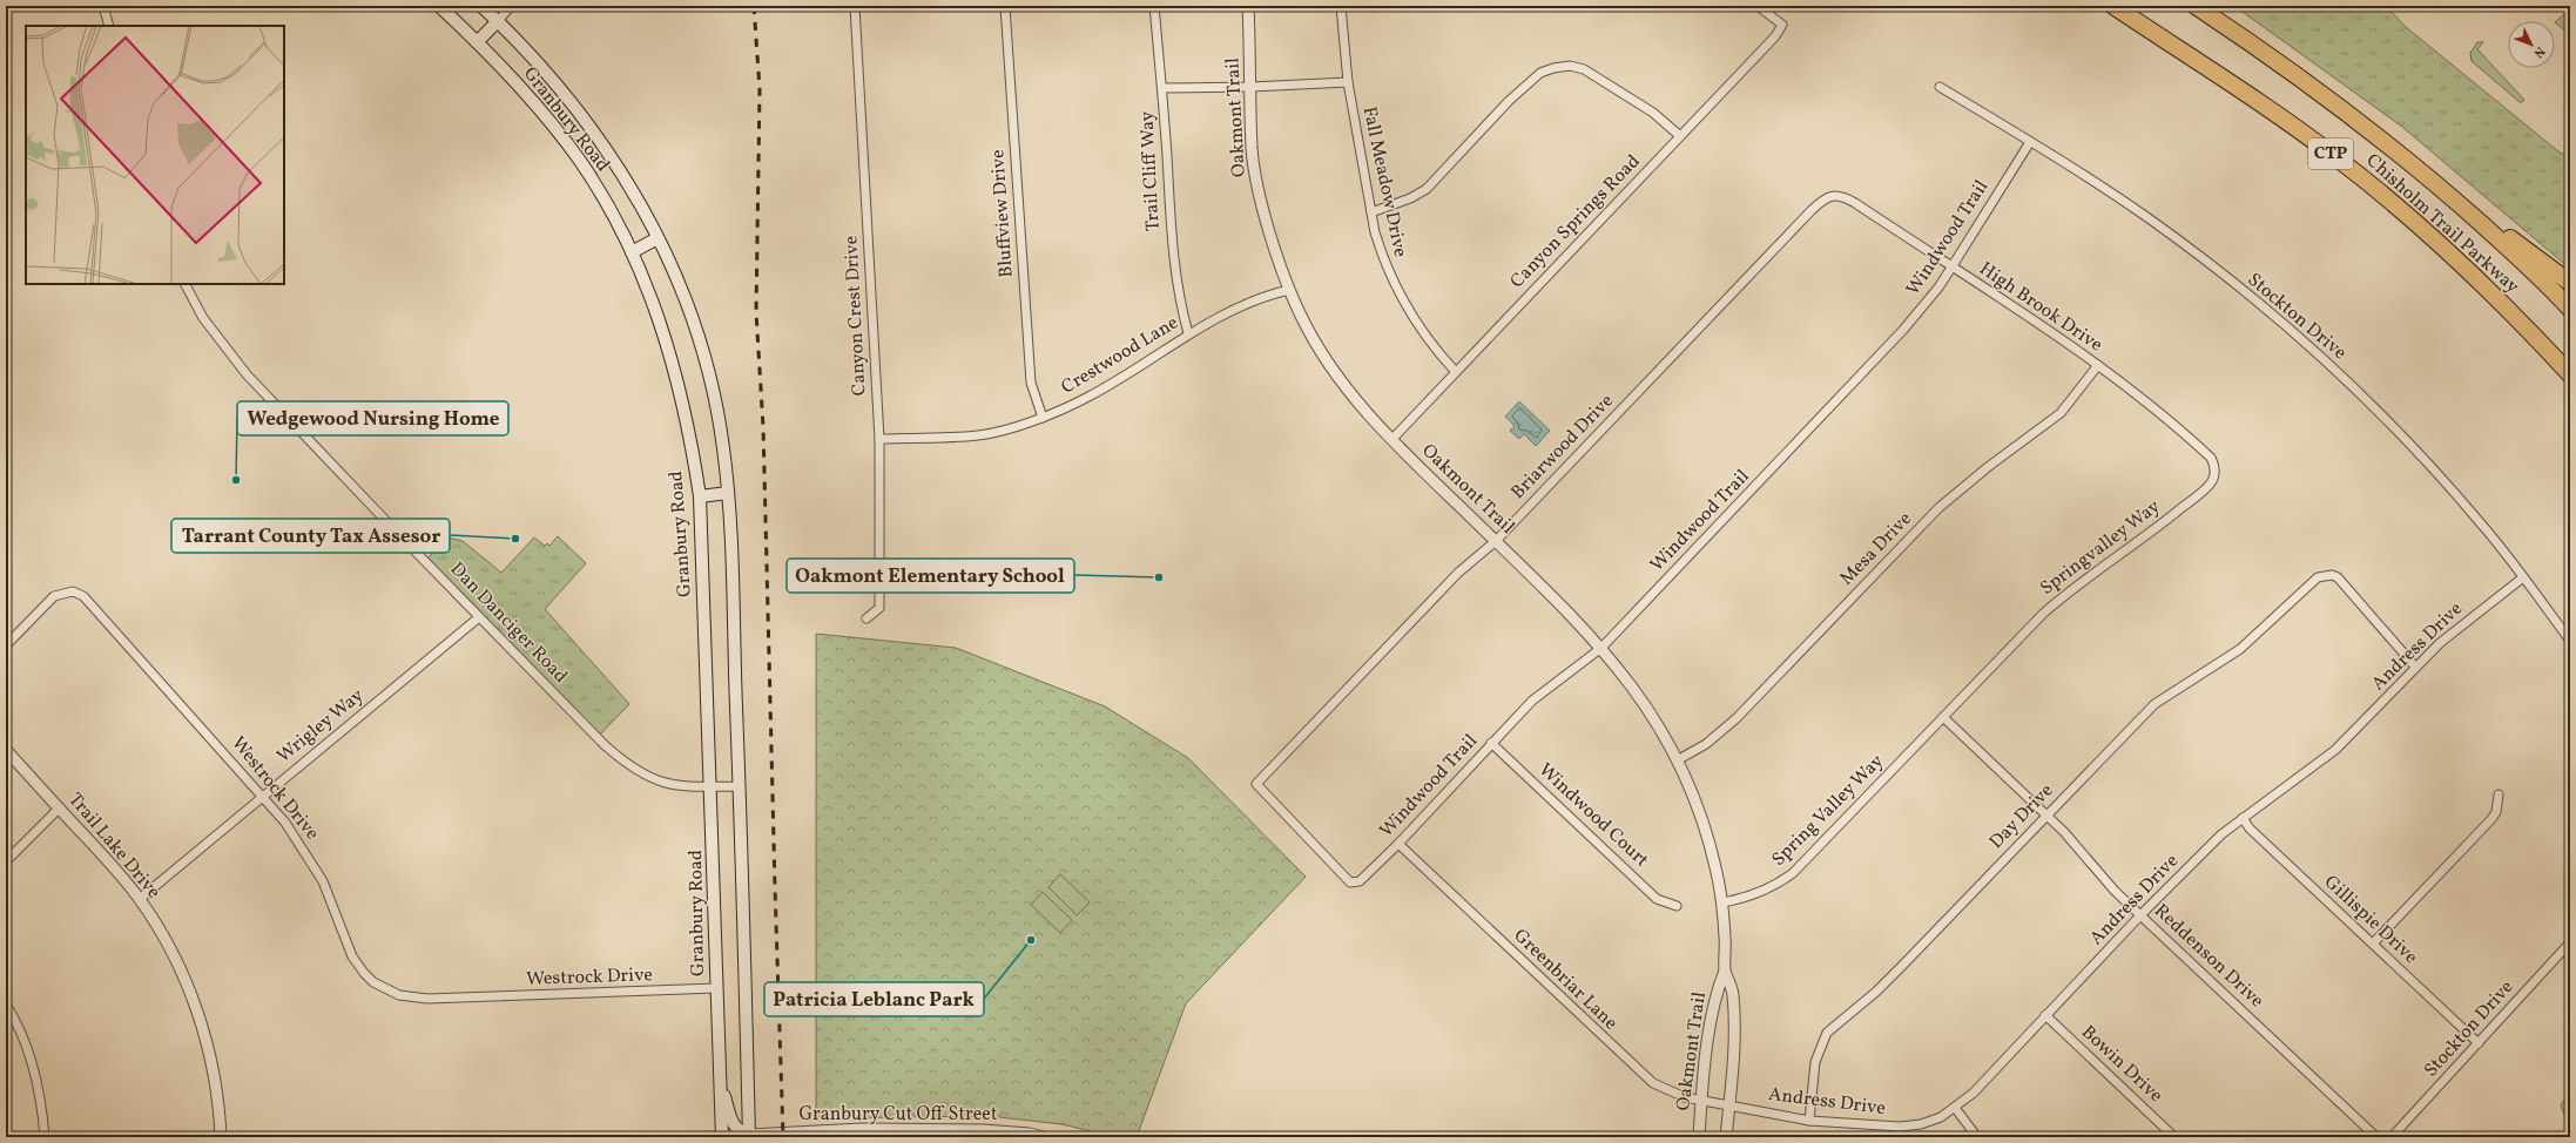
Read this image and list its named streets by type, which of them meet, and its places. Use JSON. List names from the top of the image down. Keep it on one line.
{"streets":{"highway":["CTP","Chisholm Trail Parkway"],"main road":["Granbury Road"],"street":["Oakmont Trail","Trail Cliff Way","Fall Meadow Drive","Bluffview Drive","Canyon Springs Road","Windwood Trail","High Brook Drive","Canyon Crest Drive","Stockton Drive","Crestwood Lane","Briarwood Drive","Springvalley Way","Mesa Drive","Dan Danciger Road","Andress Drive","Wrigley Way","Westrock Drive","Spring Valley Way","Windwood Court","Day Drive","Trail Lake Drive","Gillispie Drive","Reddenson Drive","Greenbriar Lane","Bowin Drive","Granbury Cut Off Street"]},"crossings":[["Oakmont Trail","Canyon Springs Road"],["Oakmont Trail","Windwood Trail"],["Oakmont Trail","Crestwood Lane"],["Oakmont Trail","Briarwood Drive"],["Oakmont Trail","Mesa Drive"],["Oakmont Trail","Andress Drive"],["Oakmont Trail","Spring Valley Way"],["Oakmont Trail","Greenbriar Lane"],["Granbury Road","Dan Danciger Road"],["Granbury Road","Westrock Drive"],["Granbury Road","Granbury Cut Off Street"],["Trail Cliff Way","Crestwood Lane"],["Fall Meadow Drive","Canyon Springs Road"],["Bluffview Drive","Crestwood Lane"],["Windwood Trail","High Brook Drive"],["Windwood Trail","Stockton Drive"],["Windwood Trail","Briarwood Drive"],["Windwood Trail","Windwood Court"],["Windwood Trail","Greenbriar Lane"],["High Brook Drive","Briarwood Drive"],["High Brook Drive","Springvalley Way"],["High Brook Drive","Mesa Drive"],["Canyon Crest Drive","Crestwood Lane"],["Stockton Drive","Andress Drive"],["Stockton Drive","Gillispie Drive"],["Springvalley Way","Spring Valley Way"],["Springvalley Way","Reddenson Drive"],["Dan Danciger Road","Wrigley Way"],["Andress Drive","Day Drive"],["Andress Drive","Gillispie Drive"],["Andress Drive","Reddenson Drive"],["Andress Drive","Greenbriar Lane"],["Andress Drive","Bowin Drive"],["Wrigley Way","Westrock Drive"],["Wrigley Way","Trail Lake Drive"],["Spring Valley Way","Reddenson Drive"],["Day Drive","Reddenson Drive"]],"places":["Wedgewood Nursing Home","Tarrant County Tax Assesor","Oakmont Elementary School","Patricia Leblanc Park"],"north":"bottom right"}
